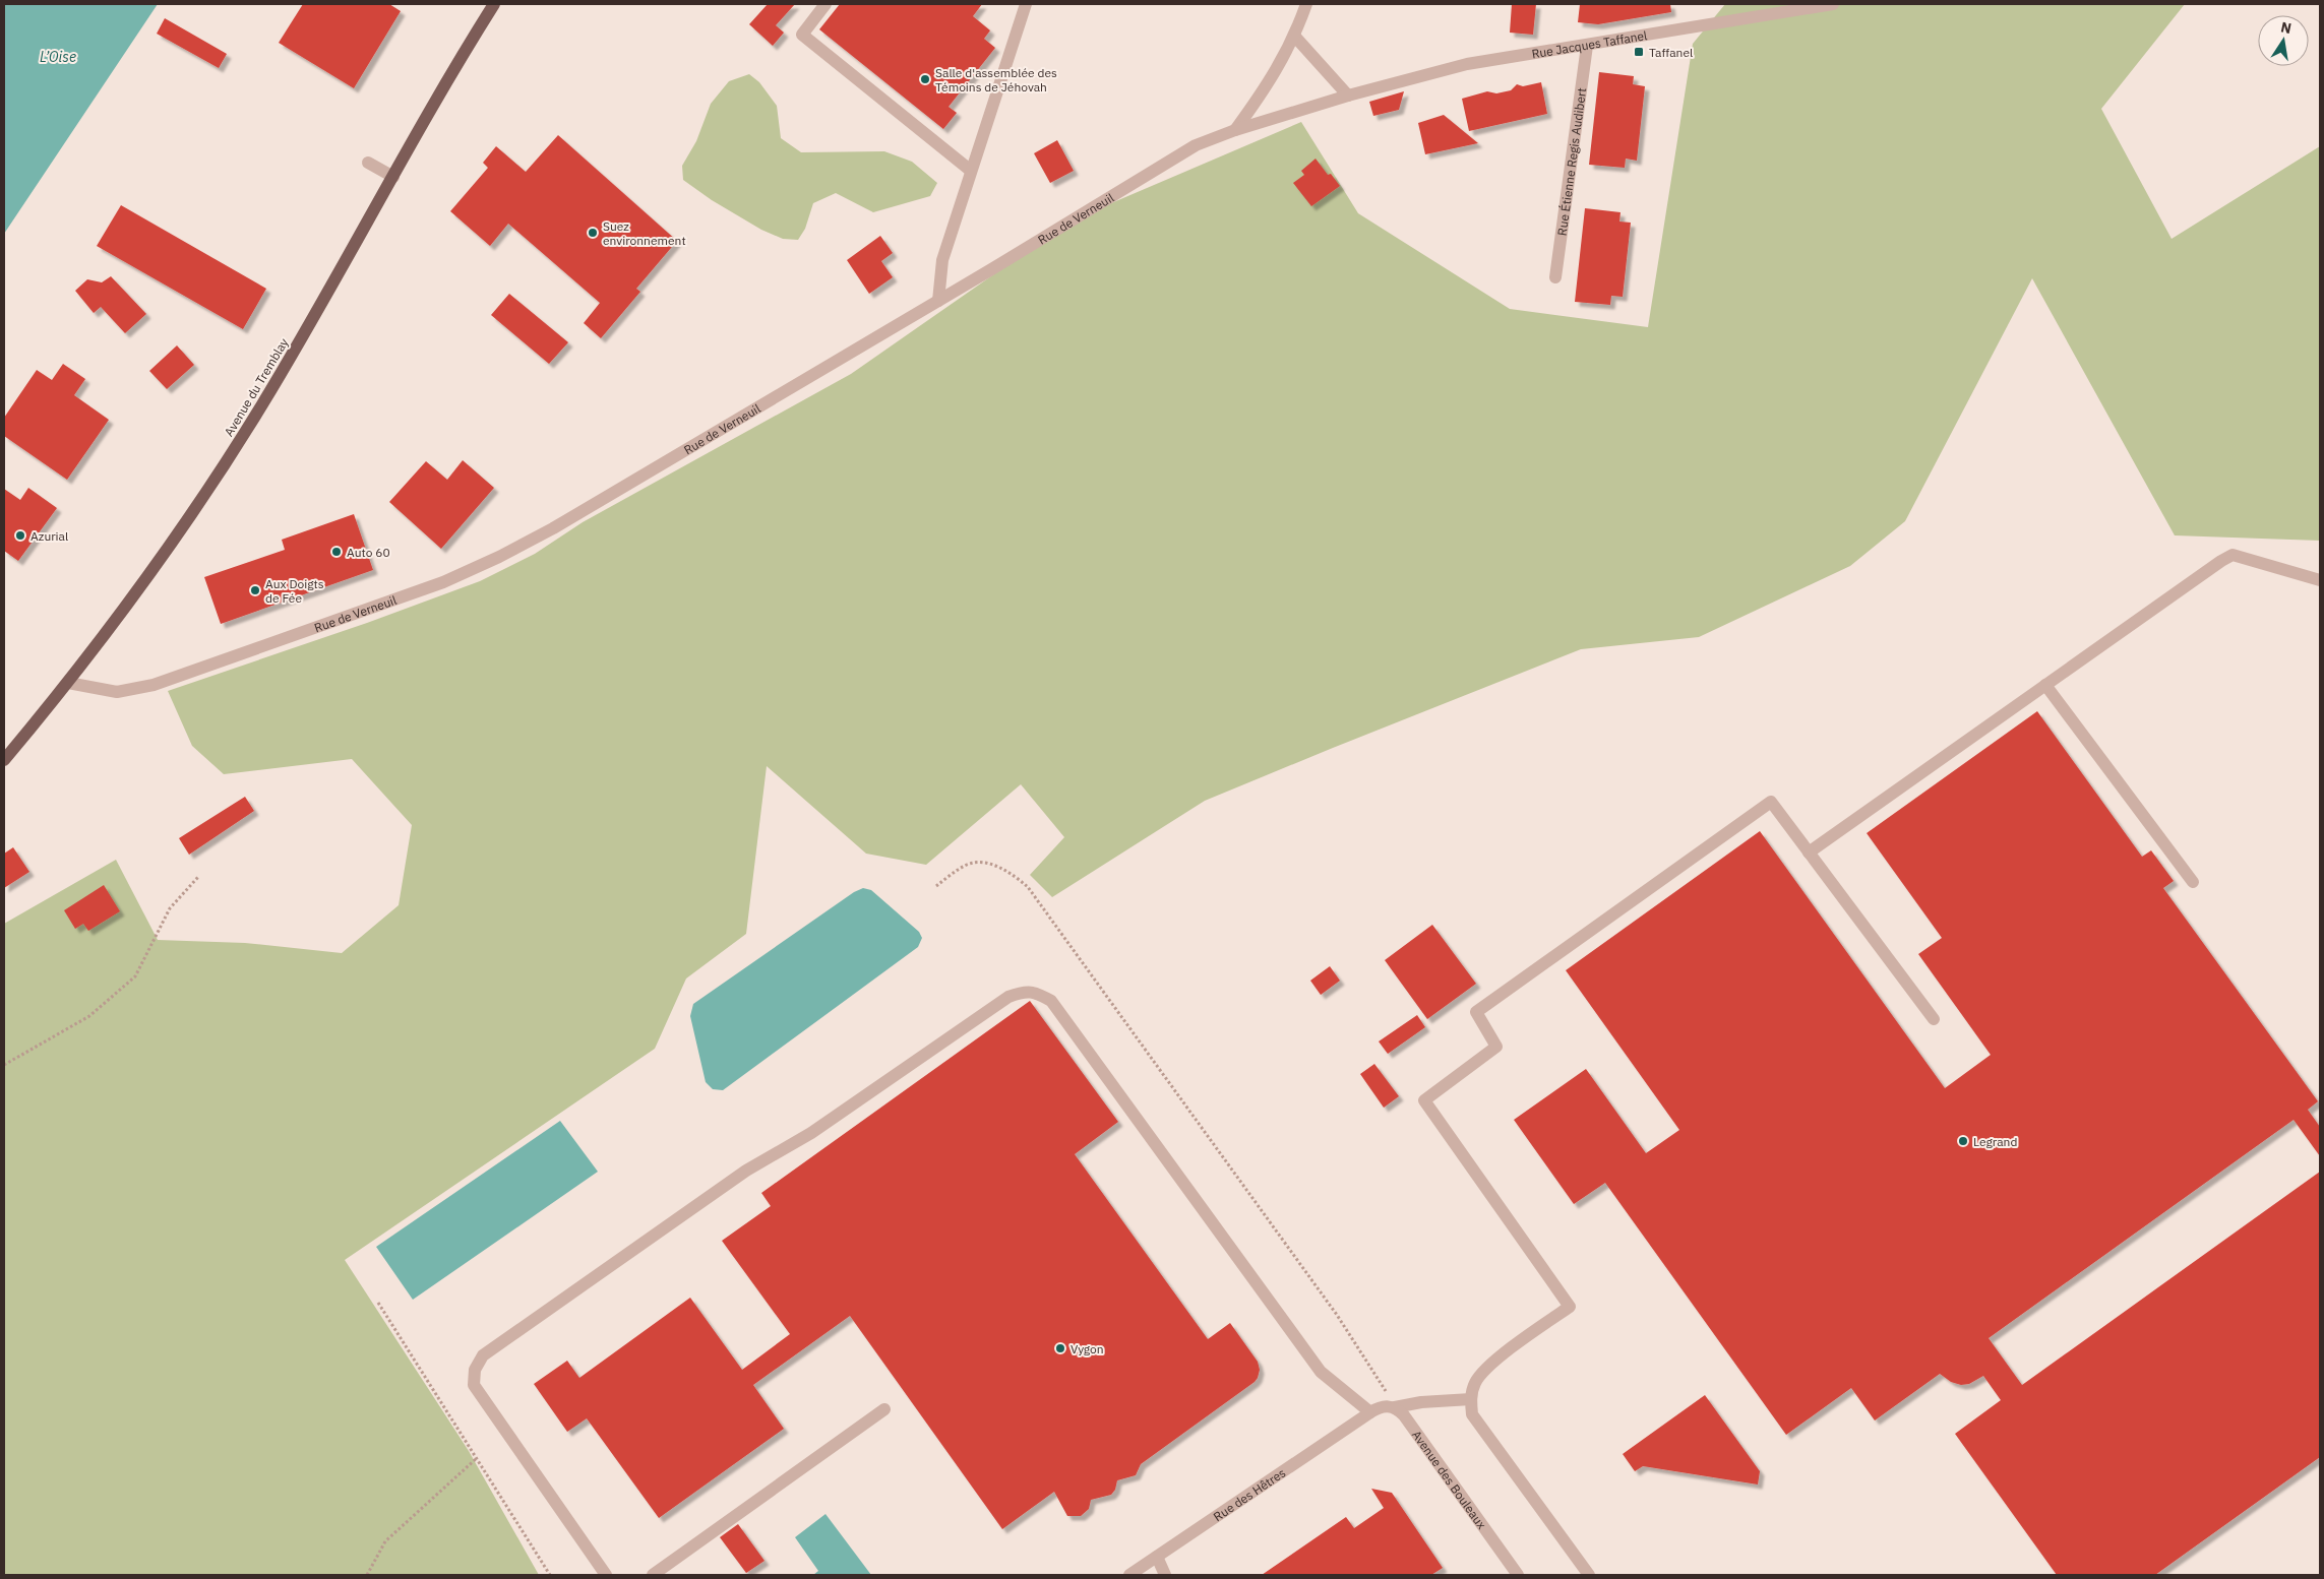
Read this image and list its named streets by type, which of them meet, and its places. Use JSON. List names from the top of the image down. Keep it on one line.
{"streets":{"main road":["Avenue du Tremblay"],"street":["Rue Jacques Taffanel","Rue Étienne Regis Audibert","Rue de Verneuil","Avenue des Bouleaux","Rue des Hêtres"]},"crossings":[["Rue Jacques Taffanel","Rue Étienne Regis Audibert"],["Rue Jacques Taffanel","Rue de Verneuil"],["Rue de Verneuil","Avenue du Tremblay"]],"water":["L’Oise"],"places":{"transit":["Taffanel"],"other":["Salle d'assemblée des Témoins de Jéhovah","Suez environnement","Azurial","Auto 60","Aux Doigts de Fée","Legrand","Vygon"]},"north":"top"}
